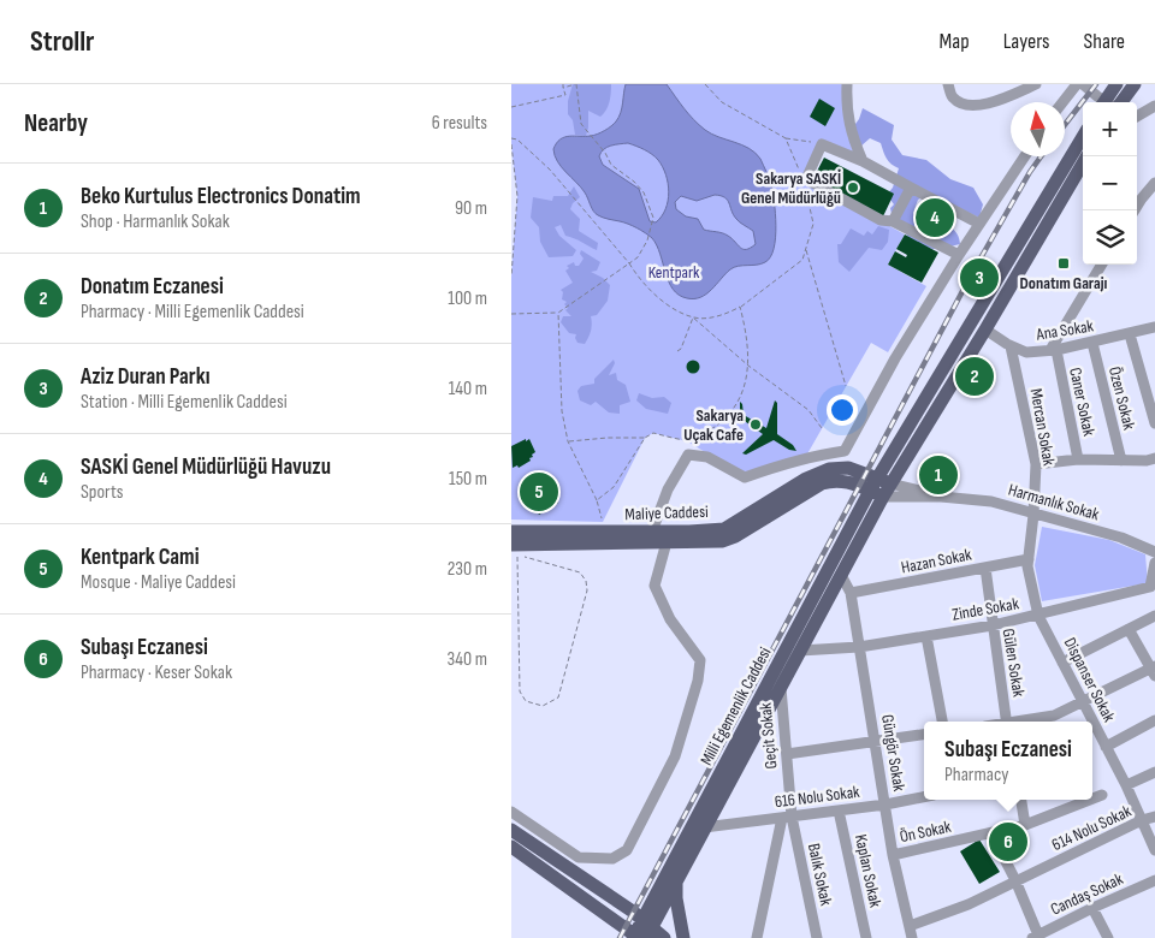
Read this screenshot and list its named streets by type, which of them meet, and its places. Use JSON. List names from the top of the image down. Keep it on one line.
{"streets":{"main road":["Maliye Caddesi","Milli Egemenlik Caddesi"],"street":["Ana Sokak","Özen Sokak","Caner Sokak","Mercan Sokak","Harmanlık Sokak","Hazan Sokak","Zinde Sokak","Gülen Sokak","Dispanser Sokak","Geçit Sokak","Güngör Sokak","616 Nolu Sokak","614 Nolu Sokak","Ön Sokak","Kaplan Sokak","Balık Sokak","Candaş Sokak"]},"crossings":[["Ana Sokak","Özen Sokak"],["Ana Sokak","Caner Sokak"],["Ana Sokak","Mercan Sokak"],["Mercan Sokak","Harmanlık Sokak"],["Mercan Sokak","Dispanser Sokak"],["Harmanlık Sokak","Dispanser Sokak"],["Harmanlık Sokak","Milli Egemenlik Caddesi"],["Maliye Caddesi","Milli Egemenlik Caddesi"],["Hazan Sokak","Gülen Sokak"],["Hazan Sokak","Dispanser Sokak"],["Hazan Sokak","Güngör Sokak"],["Zinde Sokak","Gülen Sokak"],["Zinde Sokak","Dispanser Sokak"],["Zinde Sokak","Milli Egemenlik Caddesi"],["Zinde Sokak","Güngör Sokak"],["Dispanser Sokak","614 Nolu Sokak"],["Milli Egemenlik Caddesi","Geçit Sokak"],["Milli Egemenlik Caddesi","Güngör Sokak"],["Milli Egemenlik Caddesi","616 Nolu Sokak"],["Geçit Sokak","616 Nolu Sokak"],["Geçit Sokak","Balık Sokak"],["Güngör Sokak","616 Nolu Sokak"],["Güngör Sokak","614 Nolu Sokak"],["Güngör Sokak","Ön Sokak"],["616 Nolu Sokak","Kaplan Sokak"],["616 Nolu Sokak","Balık Sokak"]],"parks":["Kentpark"],"places":{"other":["Sakarya SASKİ Genel Müdürlüğü","Sakarya Uçak Cafe"],"transit":["Donatım Garajı"]},"north":"top","page":{"header":"Strollr","nav":["Map","Layers","Share"],"heading":["Nearby","6 results"],"map_buttons":["+","−"],"list":[{"mark":"1","name":"Beko Kurtulus Electronics Donatim","note":"Shop · Harmanlık Sokak","value":"90 m"},{"mark":"2","name":"Donatım Eczanesi","note":"Pharmacy · Milli Egemenlik Caddesi","value":"100 m"},{"mark":"3","name":"Aziz Duran Parkı","note":"Station · Milli Egemenlik Caddesi","value":"140 m"},{"mark":"4","name":"SASKİ Genel Müdürlüğü Havuzu","note":"Sports","value":"150 m"},{"mark":"5","name":"Kentpark Cami","note":"Mosque · Maliye Caddesi","value":"230 m"},{"mark":"6","name":"Subaşı Eczanesi","note":"Pharmacy · Keser Sokak","value":"340 m"}],"pins":["4","3","2","1","5","6"],"popup":["Subaşı Eczanesi","Pharmacy"]}}
